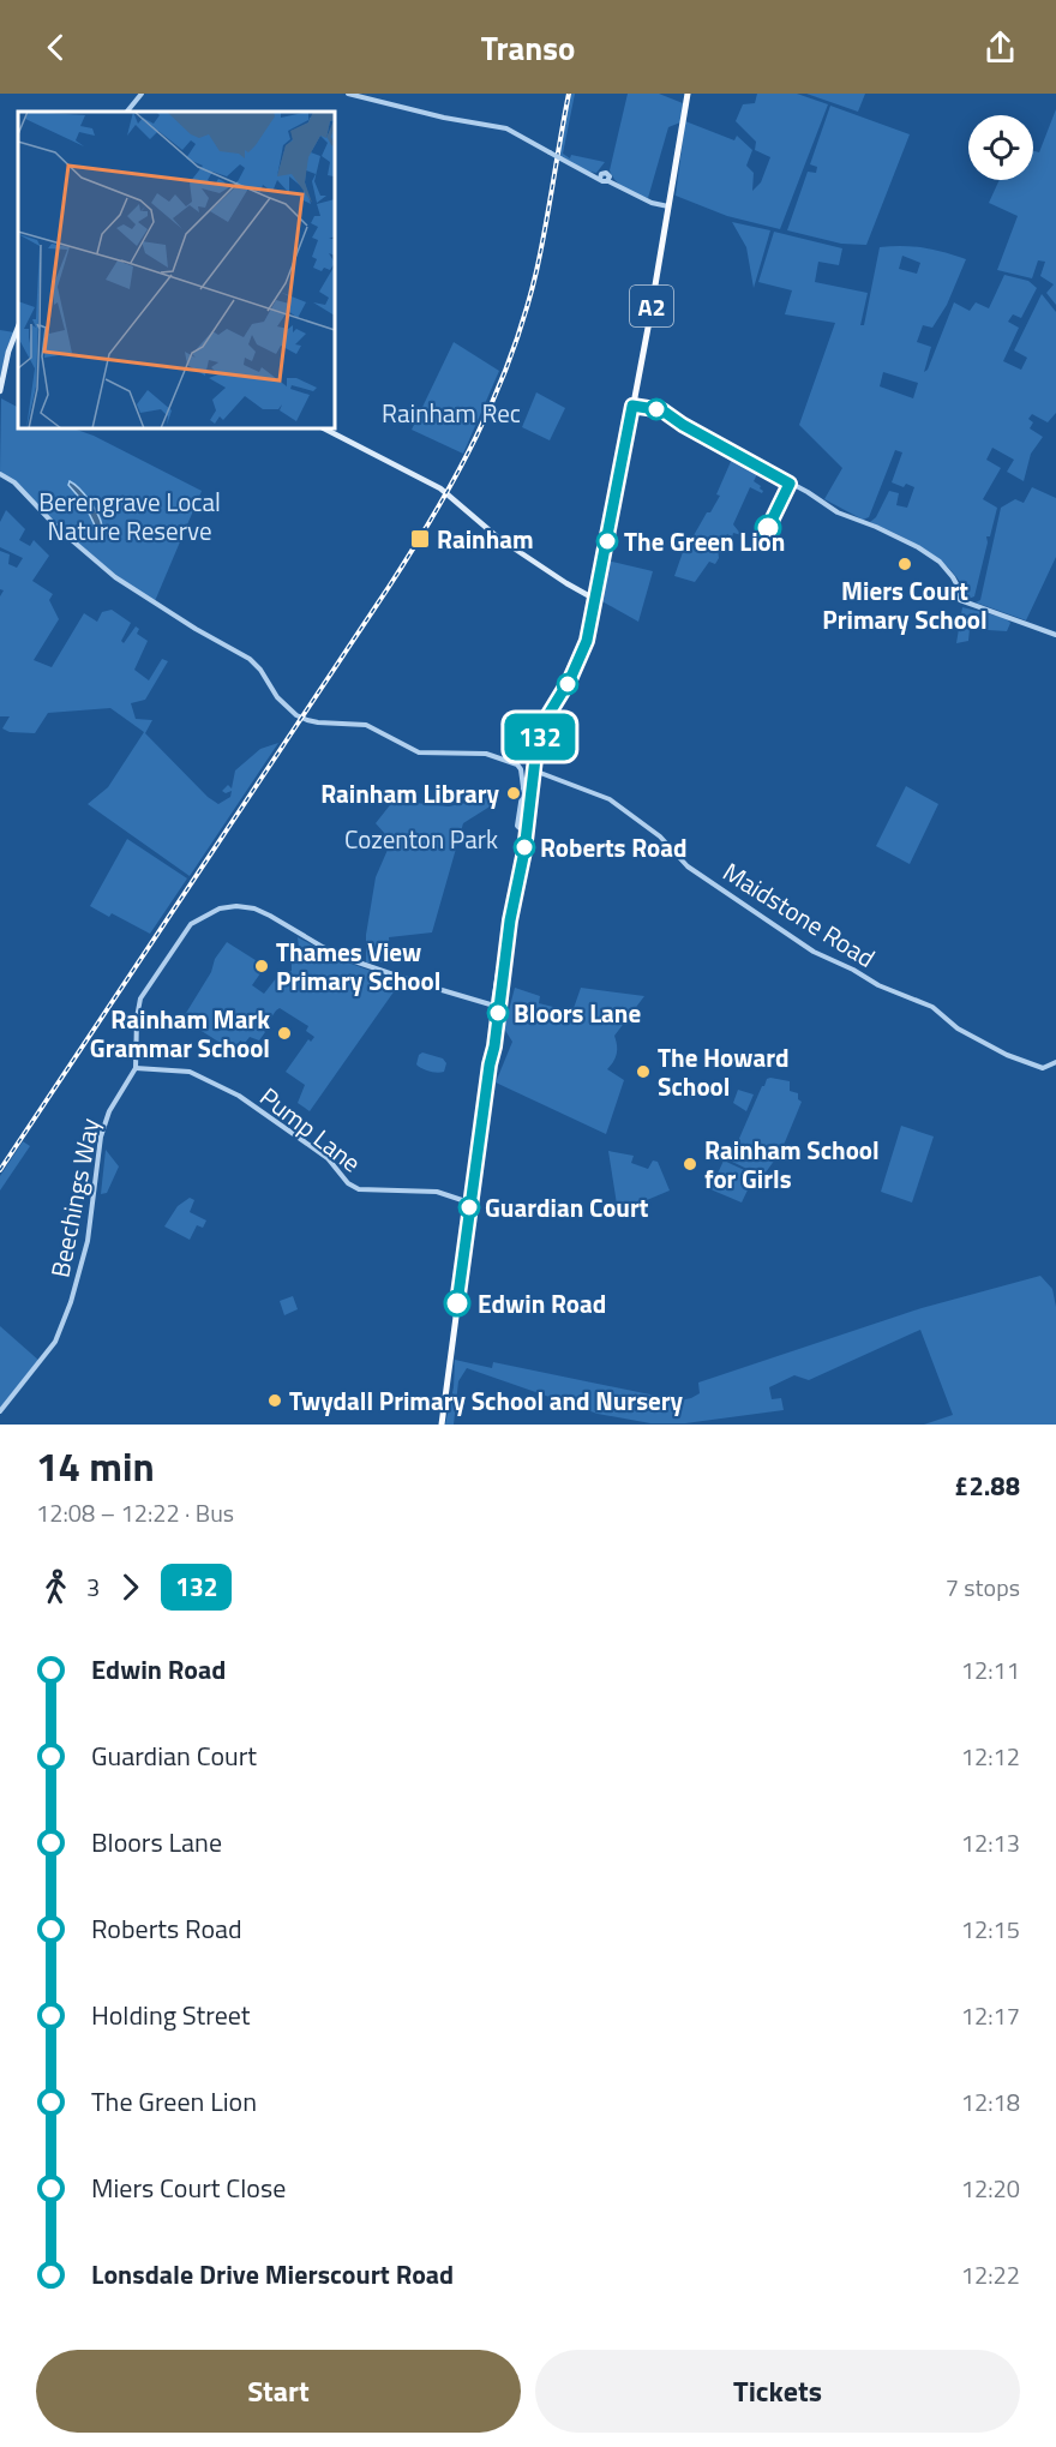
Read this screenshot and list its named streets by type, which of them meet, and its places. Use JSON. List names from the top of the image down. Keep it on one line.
{"streets":{"main road":["A2"],"street":["Maidstone Road","Pump Lane","Beechings Way"]},"crossings":[["A2","Maidstone Road"],["A2","Pump Lane"],["Pump Lane","Beechings Way"]],"parks":["Rainham Rec","Berengrave Local Nature Reserve","Cozenton Park"],"places":{"transit":["Rainham"],"other":["The Green Lion","Miers Court Primary School","Rainham Library","Roberts Road","Thames View Primary School","Bloors Lane","Rainham Mark Grammar School","The Howard School","Rainham School for Girls","Guardian Court","Edwin Road","Twydall Primary School and Nursery"]},"lines":["bus line 132"],"page":{"header":"Transo","on_map":"132","heading":["14 min","12:08 – 12:22 · Bus","£2.88"],"legs":["3","132","7 stops"],"list":[{"name":"Edwin Road","value":"12:11"},{"name":"Guardian Court","value":"12:12"},{"name":"Bloors Lane","value":"12:13"},{"name":"Roberts Road","value":"12:15"},{"name":"Holding Street","value":"12:17"},{"name":"The Green Lion","value":"12:18"},{"name":"Miers Court Close","value":"12:20"},{"name":"Lonsdale Drive Mierscourt Road","value":"12:22"}],"buttons":["Start","Tickets"]}}
